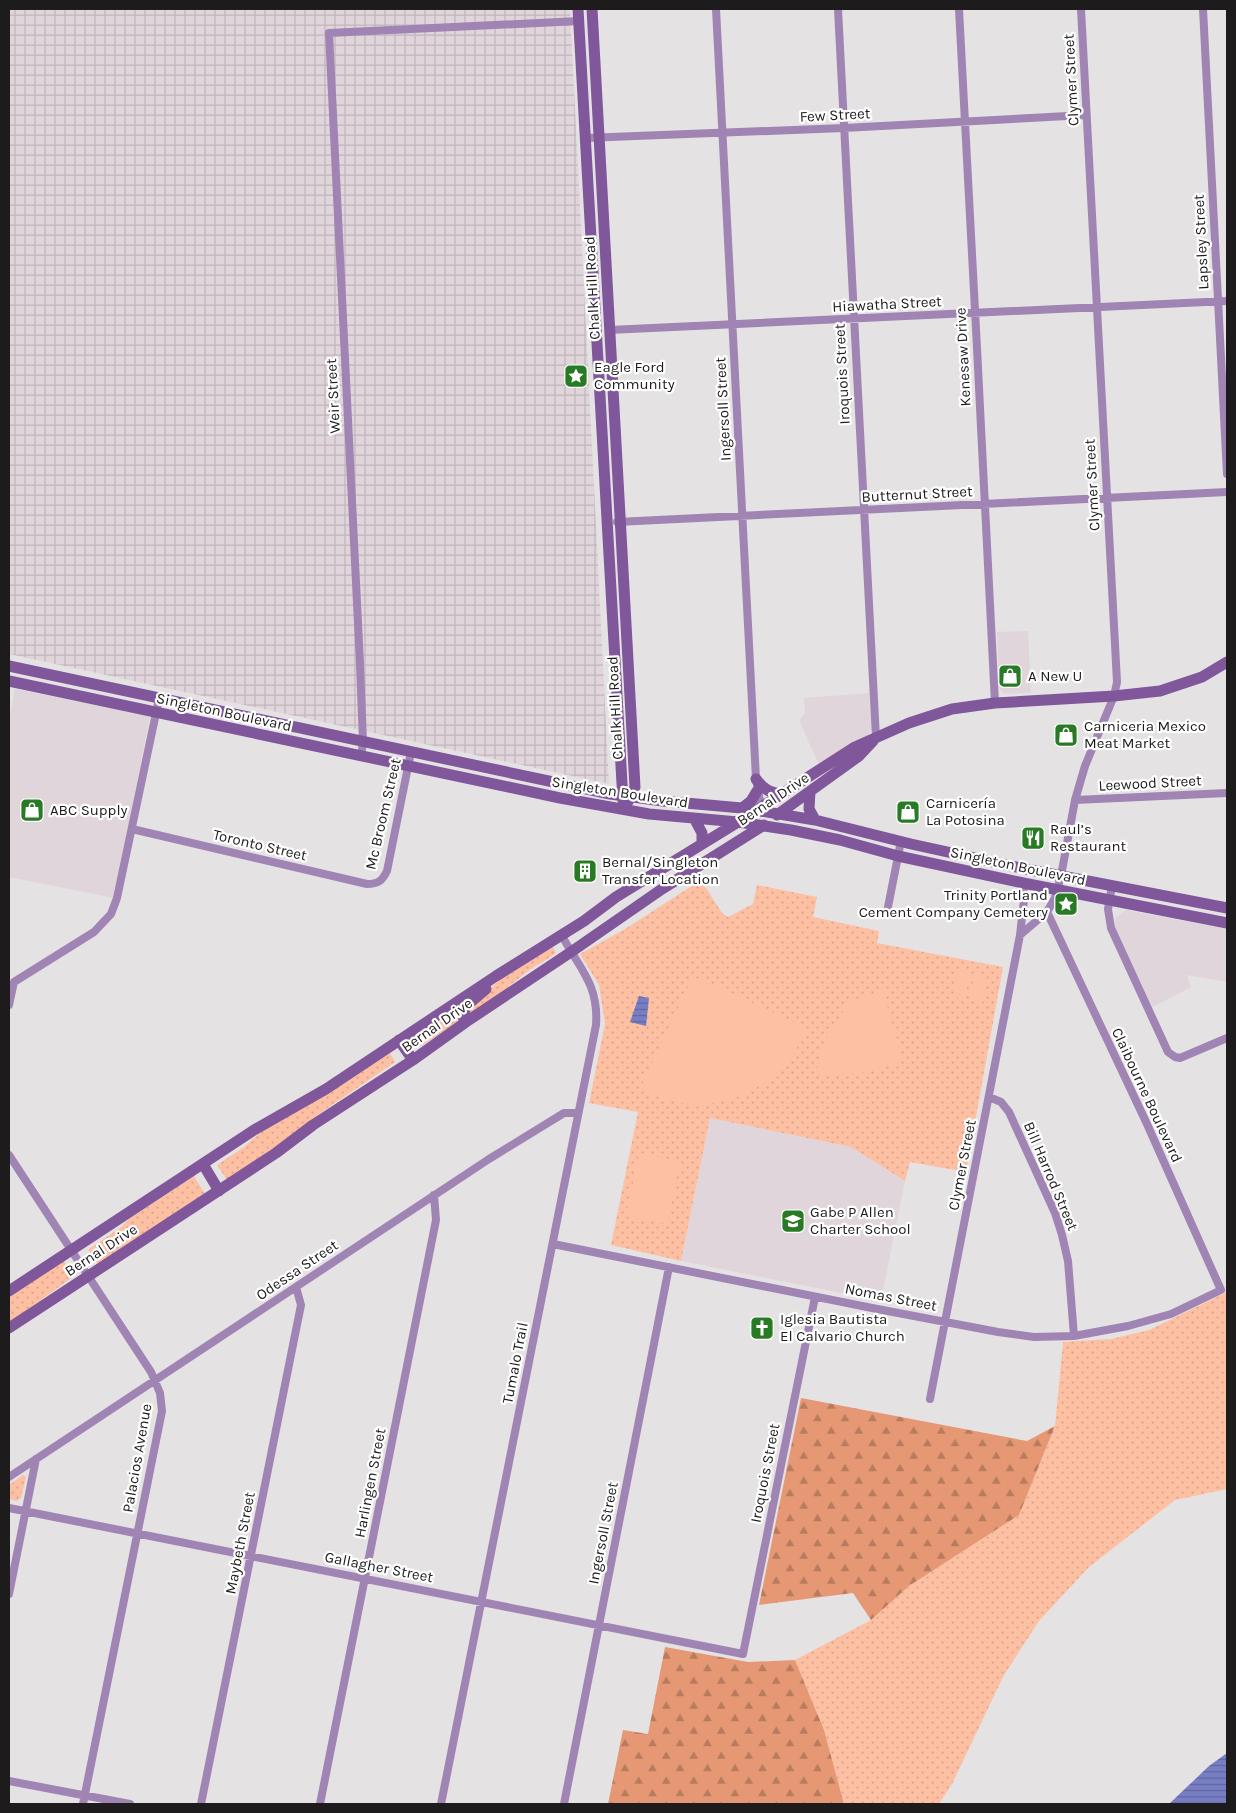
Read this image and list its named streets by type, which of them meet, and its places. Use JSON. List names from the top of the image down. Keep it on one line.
{"streets":{"street":["Clymer Street","Few Street","Lapsley Street","Chalk Hill Road","Hiawatha Street","Kenesaw Drive","Iroquois Street","Weir Street","Ingersoll Street","Butternut Street","Singleton Boulevard","Leewood Street","Bernal Drive","Mc Broom Street","Toronto Street","Claibourne Boulevard","Bill Harrod Street","Odessa Street","Nomas Street","Tumalo Trail","Palacios Avenue","Harlingen Street","Maybeth Street","Gallagher Street"]},"crossings":[["Clymer Street","Few Street"],["Clymer Street","Hiawatha Street"],["Clymer Street","Butternut Street"],["Clymer Street","Singleton Boulevard"],["Clymer Street","Leewood Street"],["Clymer Street","Bernal Drive"],["Clymer Street","Claibourne Boulevard"],["Clymer Street","Bill Harrod Street"],["Clymer Street","Nomas Street"],["Few Street","Chalk Hill Road"],["Few Street","Kenesaw Drive"],["Few Street","Iroquois Street"],["Few Street","Ingersoll Street"],["Lapsley Street","Hiawatha Street"],["Chalk Hill Road","Hiawatha Street"],["Chalk Hill Road","Weir Street"],["Chalk Hill Road","Butternut Street"],["Chalk Hill Road","Singleton Boulevard"],["Hiawatha Street","Kenesaw Drive"],["Hiawatha Street","Iroquois Street"],["Hiawatha Street","Ingersoll Street"],["Kenesaw Drive","Butternut Street"],["Kenesaw Drive","Bernal Drive"],["Iroquois Street","Butternut Street"],["Iroquois Street","Bernal Drive"],["Iroquois Street","Nomas Street"],["Iroquois Street","Gallagher Street"],["Weir Street","Singleton Boulevard"],["Ingersoll Street","Butternut Street"],["Ingersoll Street","Singleton Boulevard"],["Ingersoll Street","Bernal Drive"],["Ingersoll Street","Nomas Street"],["Ingersoll Street","Gallagher Street"],["Singleton Boulevard","Bernal Drive"],["Singleton Boulevard","Mc Broom Street"],["Bernal Drive","Tumalo Trail"],["Bernal Drive","Palacios Avenue"],["Mc Broom Street","Toronto Street"],["Claibourne Boulevard","Nomas Street"],["Bill Harrod Street","Nomas Street"],["Odessa Street","Tumalo Trail"],["Odessa Street","Palacios Avenue"],["Odessa Street","Harlingen Street"],["Odessa Street","Maybeth Street"],["Nomas Street","Tumalo Trail"],["Tumalo Trail","Gallagher Street"],["Palacios Avenue","Gallagher Street"],["Harlingen Street","Gallagher Street"],["Maybeth Street","Gallagher Street"]],"places":{"place":["Eagle Ford Community","Trinity Portland Cement Company Cemetery"],"shop":["A New U","Carniceria Mexico Meat Market","ABC Supply","Carnicería La Potosina"],"restaurant":["Raul’s Restaurant"],"building":["Bernal/Singleton Transfer Location"],"school or university":["Gabe P Allen Charter School"],"church":["Iglesia Bautista El Calvario Church"]}}
